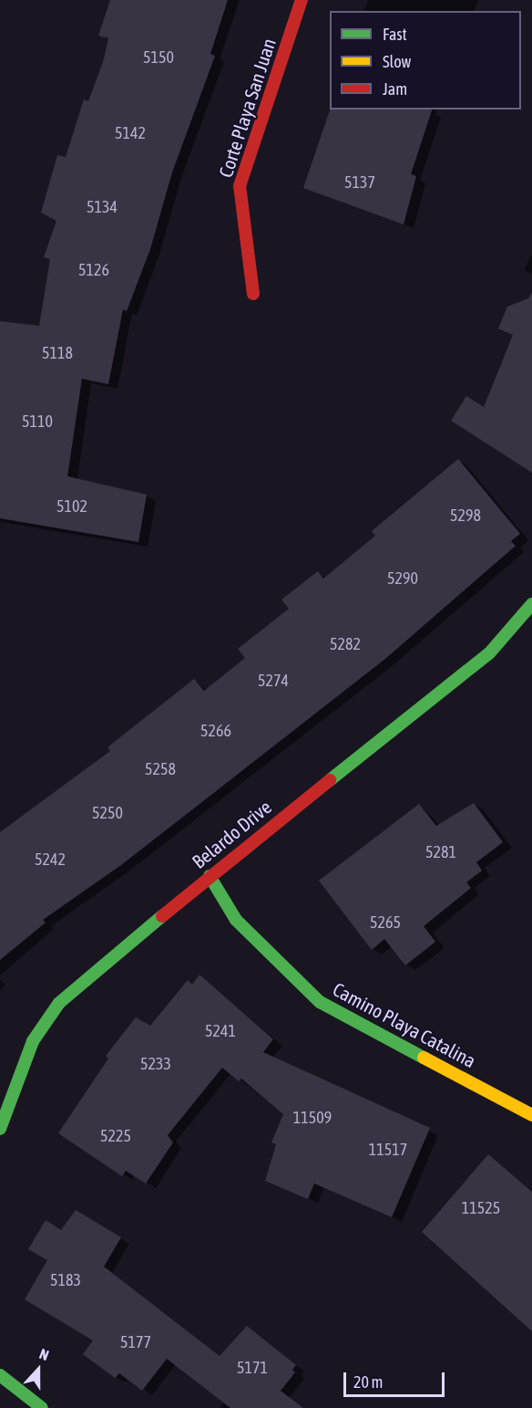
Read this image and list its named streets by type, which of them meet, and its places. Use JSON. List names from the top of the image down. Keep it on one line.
{"streets":{"street":["Corte Playa San Juan","Belardo Drive","Camino Playa Catalina"]},"crossings":[["Belardo Drive","Camino Playa Catalina"]],"house_numbers":["5150","5142","5137","5134","5126","5118","5110","5102","5298","5290","5282","5274","5266","5258","5250","5281","5242","5265","5241","5233","11509","5225","11517","11525","5183","5177","5171"],"legend":["Fast","Slow","Jam"],"scale_bar":"20 m","north":"top"}
